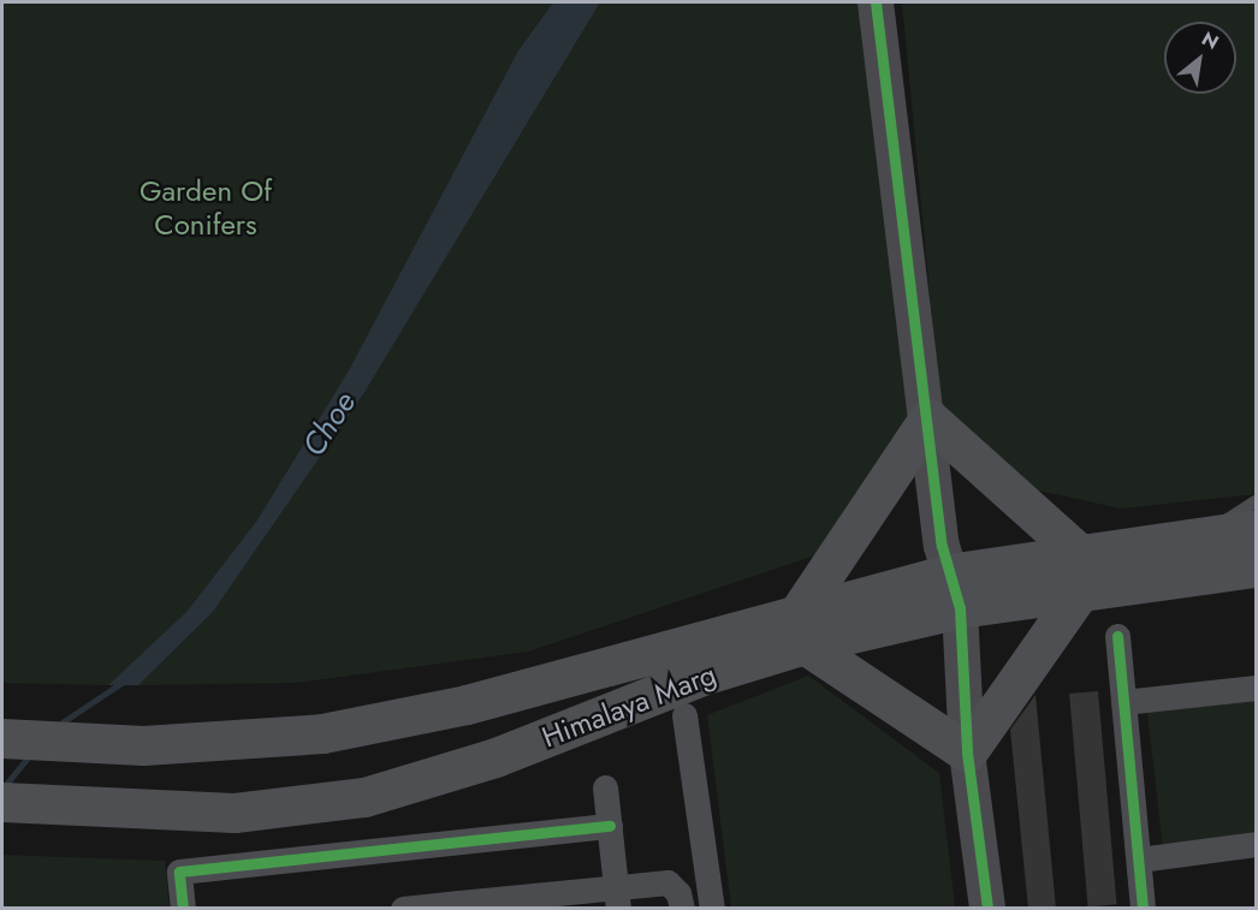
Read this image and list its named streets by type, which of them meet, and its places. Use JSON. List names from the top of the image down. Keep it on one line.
{"streets":{"main road":["Himalaya Marg"]},"water":["Choe"],"parks":["Garden Of Conifers"],"north":"top right"}
